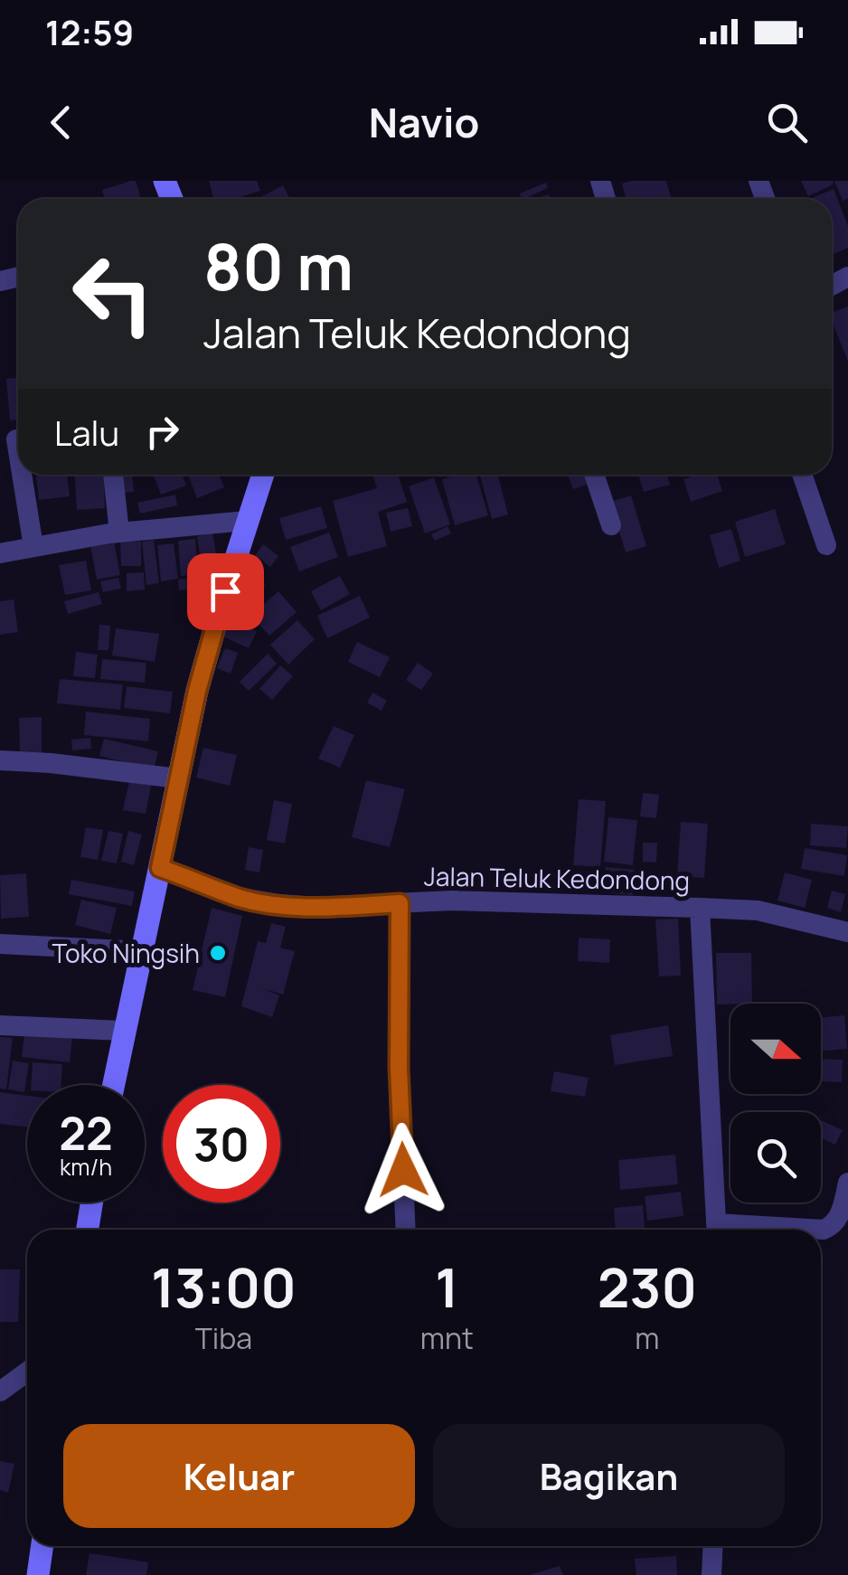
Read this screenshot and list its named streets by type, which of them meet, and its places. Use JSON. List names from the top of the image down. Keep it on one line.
{"streets":{"street":["Jalan Teluk Kedondong"]},"places":["Toko Ningsih"],"north":"right","page":{"status":"12:59","header":"Navio","turn":["80 m","Jalan Teluk Kedondong"],"then":"Lalu","speed":"22 km/h","limit":"30","eta":["13:00","Tiba","1","mnt","230","m"],"buttons":["Keluar","Bagikan"]}}
